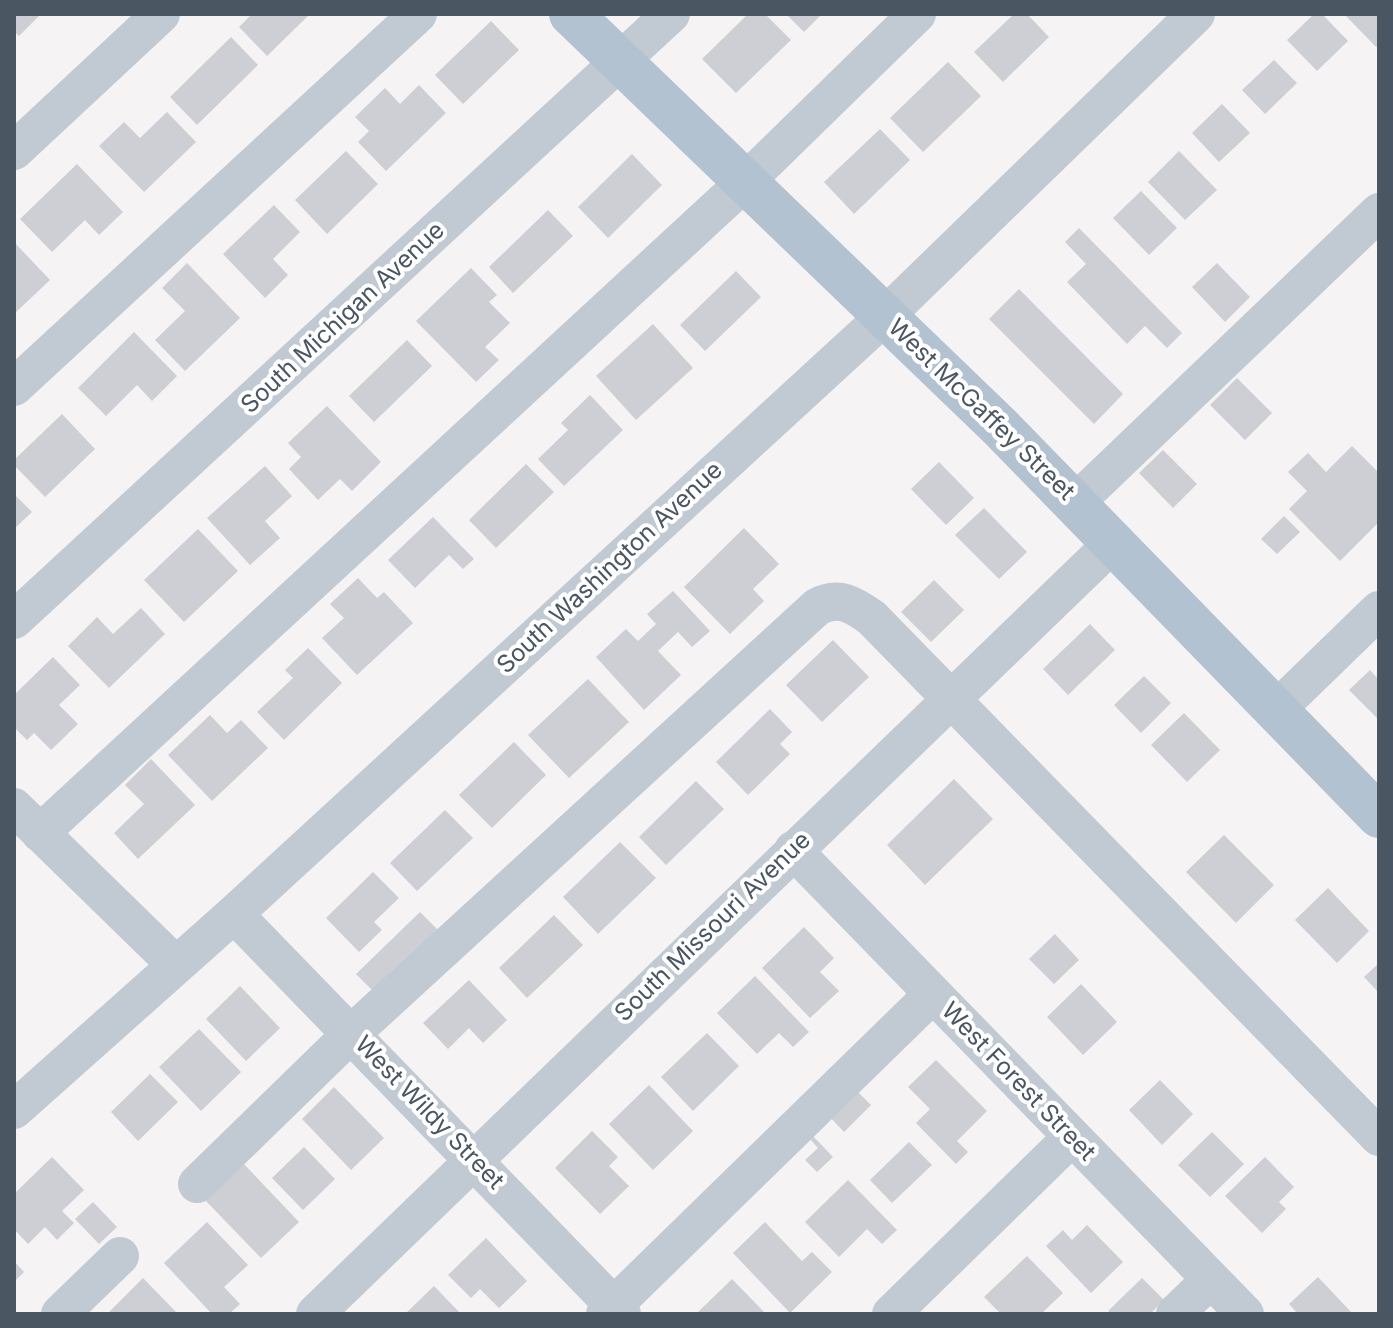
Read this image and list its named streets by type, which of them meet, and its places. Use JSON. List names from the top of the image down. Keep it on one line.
{"streets":{"main road":["West McGaffey Street"],"street":["South Michigan Avenue","South Washington Avenue","South Missouri Avenue","West Forest Street","West Wildy Street"]},"crossings":[["South Michigan Avenue","West McGaffey Street"],["West McGaffey Street","South Washington Avenue"],["West McGaffey Street","South Missouri Avenue"],["South Washington Avenue","West Wildy Street"],["South Missouri Avenue","West Forest Street"],["South Missouri Avenue","West Wildy Street"]]}
